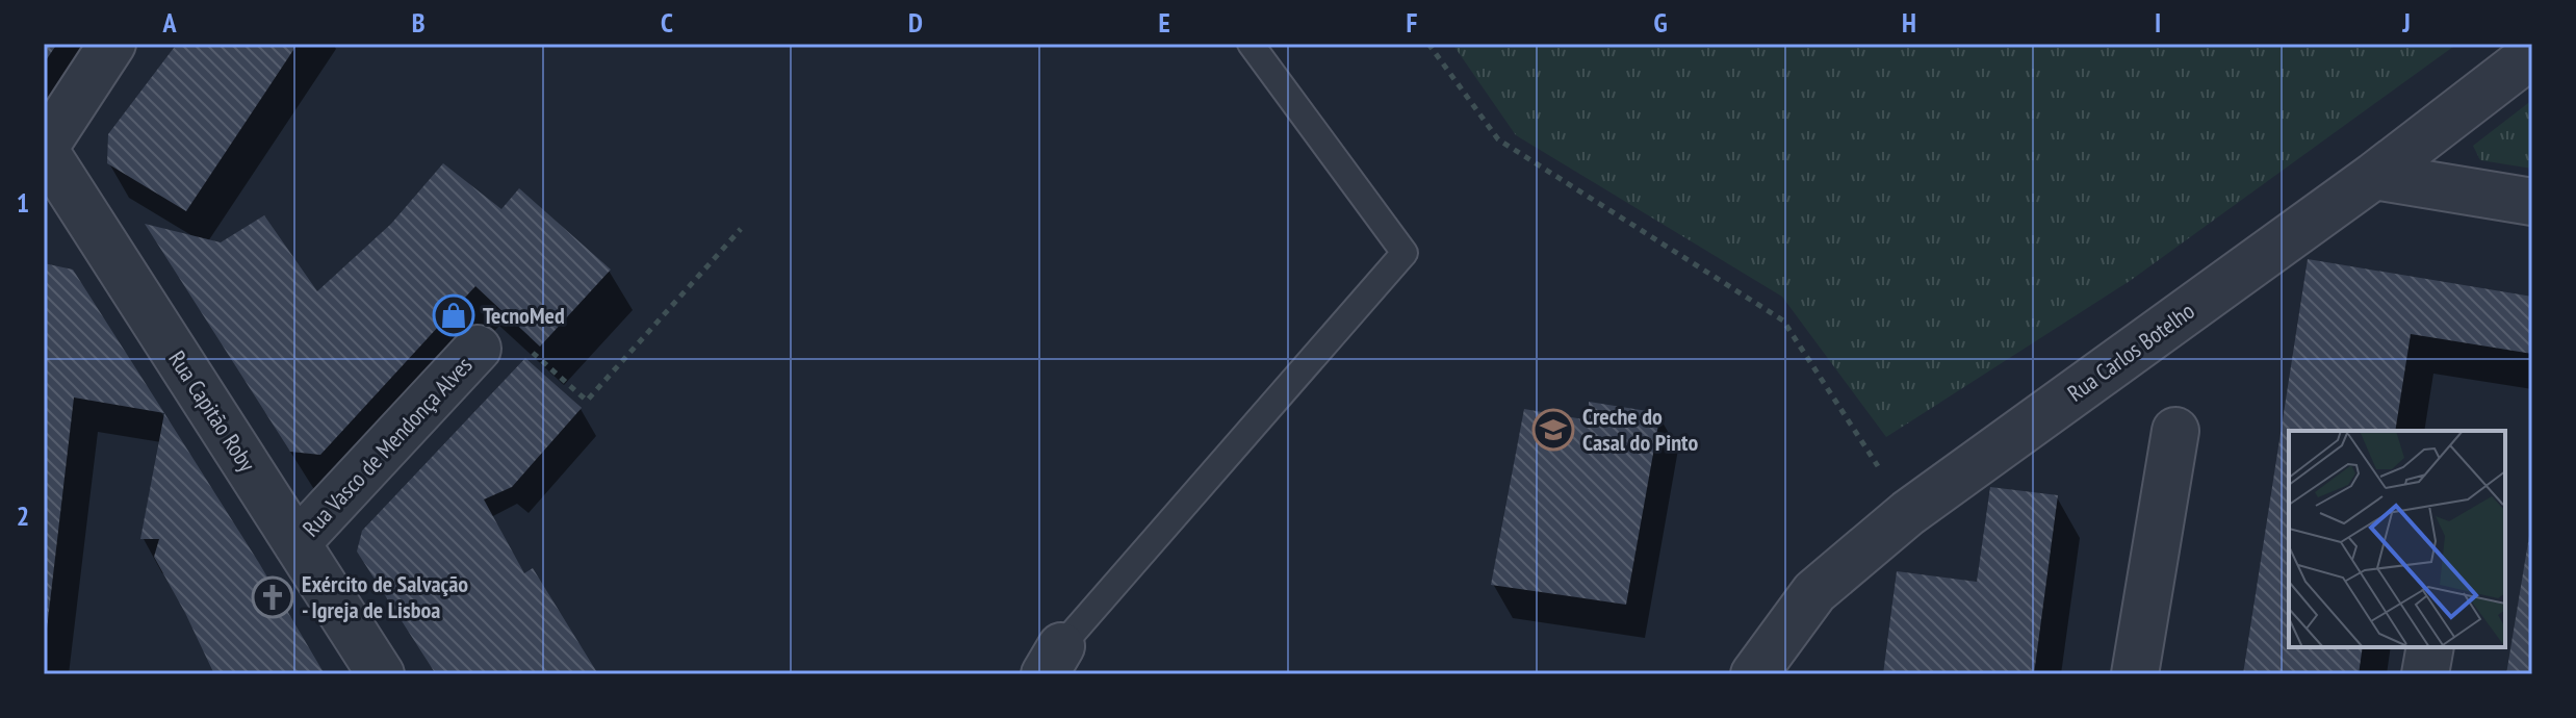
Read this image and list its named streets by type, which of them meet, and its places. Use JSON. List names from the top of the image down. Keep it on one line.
{"streets":{"street":["Rua Carlos Botelho","Rua Capitão Roby","Rua Vasco de Mendonça Alves"]},"crossings":[["Rua Capitão Roby","Rua Vasco de Mendonça Alves"]],"places":{"shop":["TecnoMed"],"school or university":["Creche do Casal do Pinto"],"church":["Exército de Salvação - Igreja de Lisboa"]},"grid":{"columns":["A","B","C","D","E","F","G","H","I","J"],"rows":["1","2"]}}
